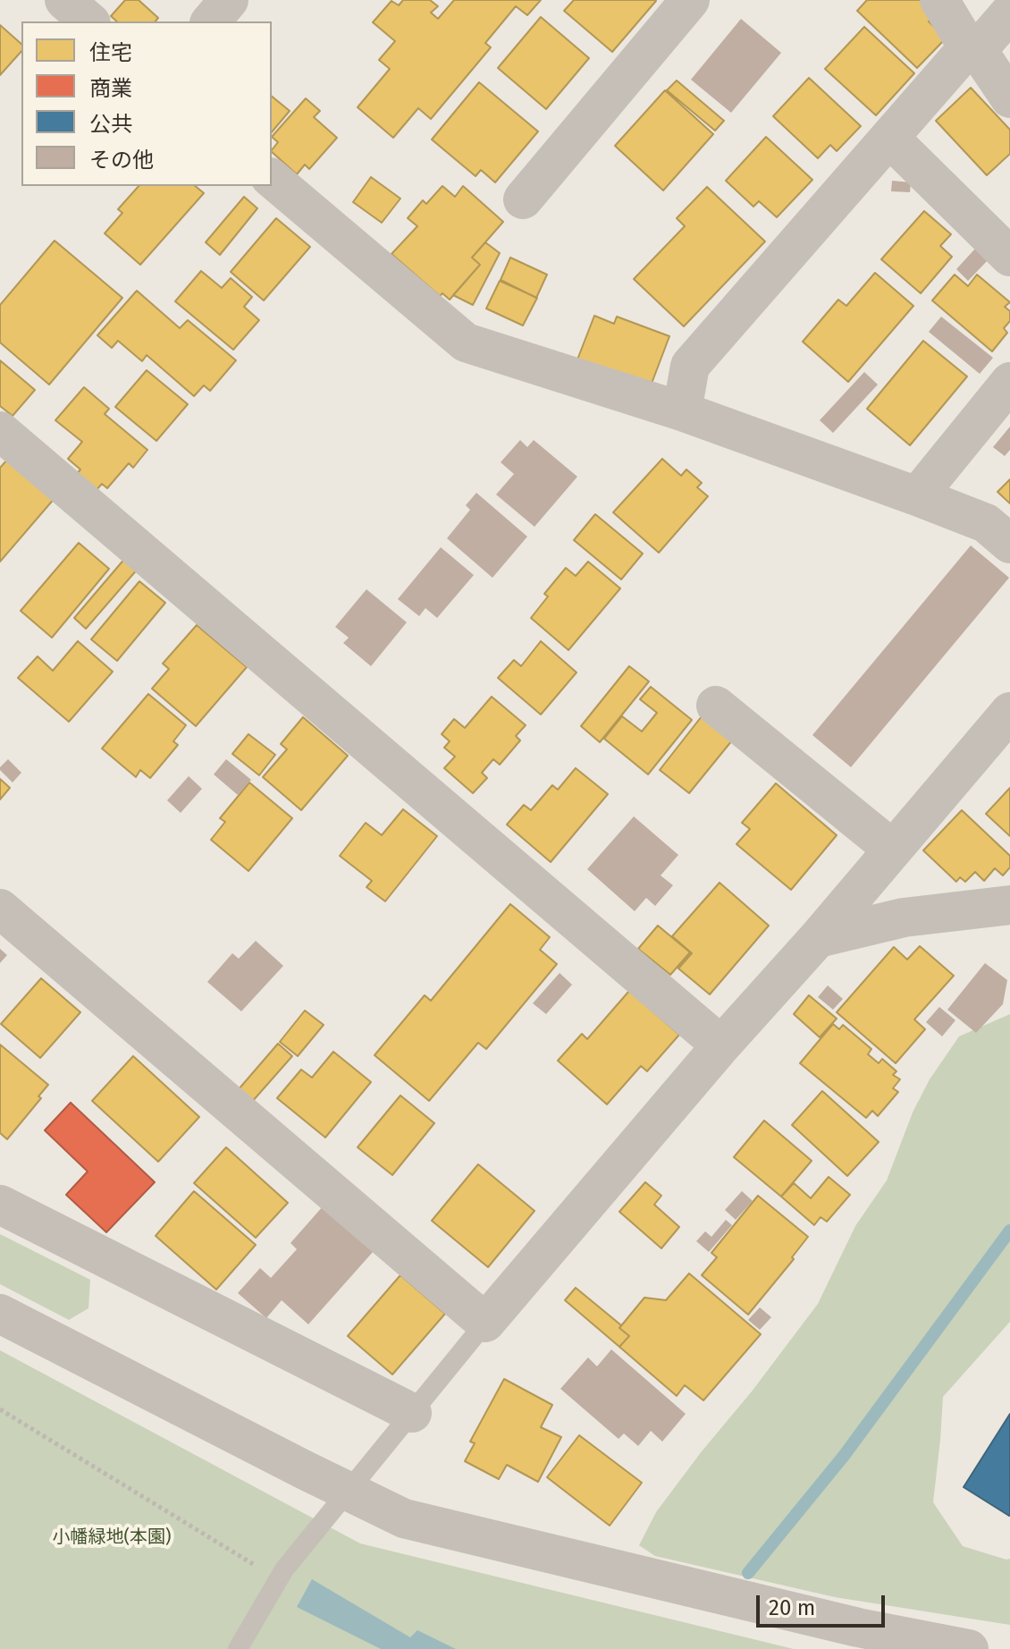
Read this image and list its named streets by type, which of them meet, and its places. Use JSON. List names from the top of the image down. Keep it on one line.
{"parks":["小幡緑地(本園)"],"legend":["住宅","商業","公共","その他"],"scale_bar":"20 m"}
